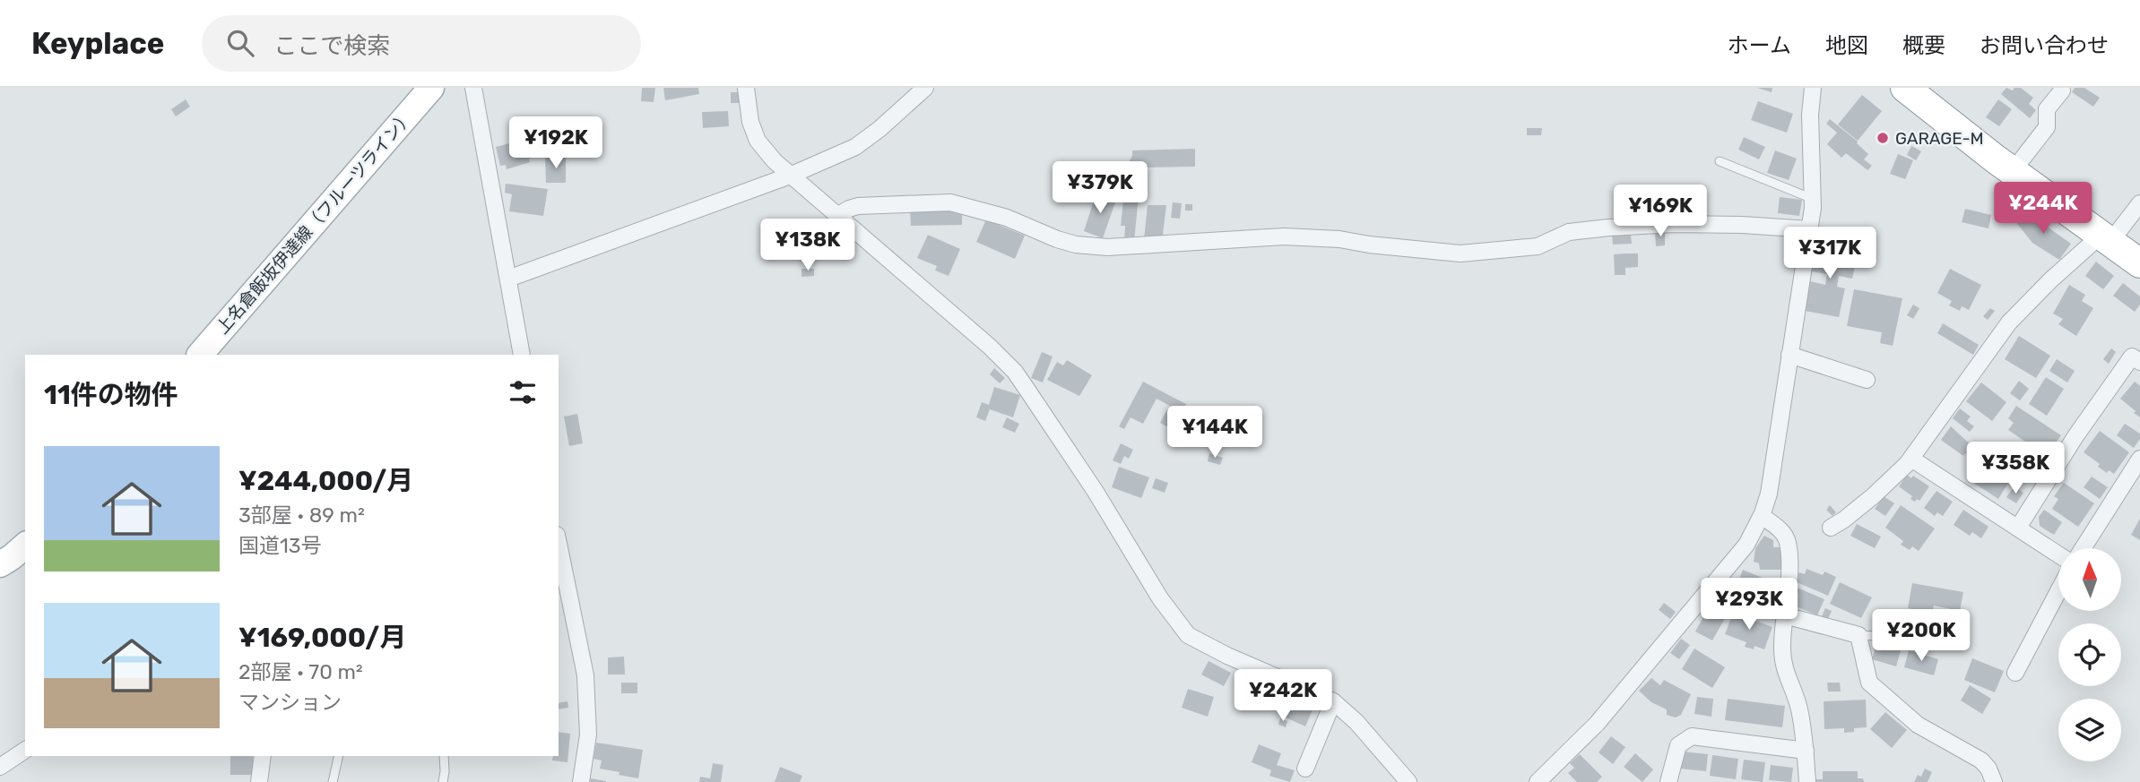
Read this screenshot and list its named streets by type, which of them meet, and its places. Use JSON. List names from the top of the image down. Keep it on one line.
{"streets":{"main road":["上名倉飯坂伊達線（フルーツライン）"]},"places":["GARAGE-M"],"north":"top","page":{"header":"Keyplace","search":"ここで検索","nav":["ホーム","地図","概要","お問い合わせ"],"price":["¥192K","¥379K","¥244K","¥169K","¥138K","¥317K","¥144K","¥358K","¥293K","¥200K","¥242K"],"heading":"11件の物件","list":[{"name":"¥244,000/月","note":"3部屋 · 89 m² · 国道13号"},{"name":"¥169,000/月","note":"2部屋 · 70 m² · マンション"}]}}
